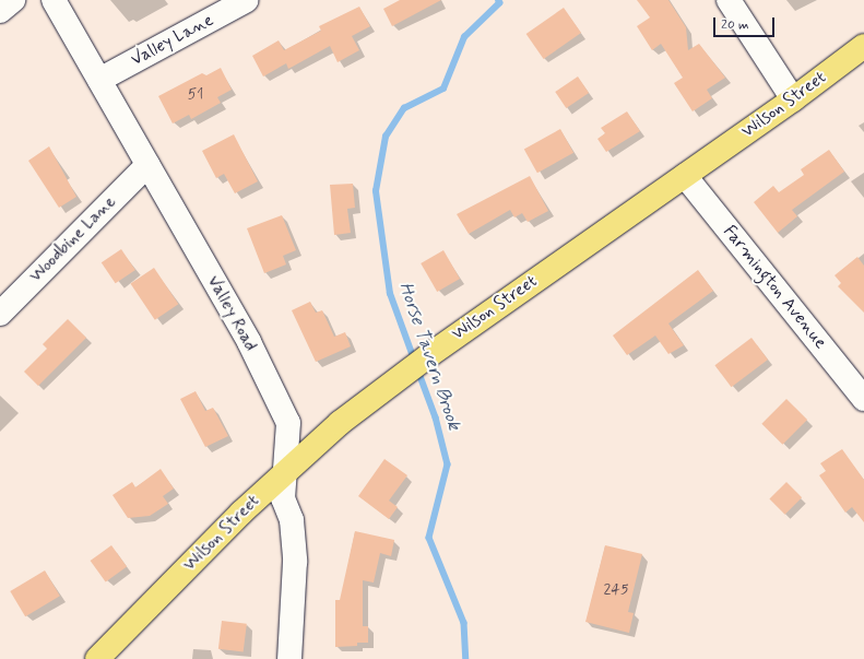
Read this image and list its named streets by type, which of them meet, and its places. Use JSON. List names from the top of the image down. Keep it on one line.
{"streets":{"main road":["Wilson Street"],"street":["Valley Lane","Woodbine Lane","Farmington Avenue","Valley Road"]},"crossings":[["Valley Lane","Valley Road"],["Wilson Street","Farmington Avenue"],["Wilson Street","Valley Road"],["Woodbine Lane","Valley Road"]],"water":["Horse Tavern Brook"],"house_numbers":["51","245"],"scale_bar":"20 m"}
